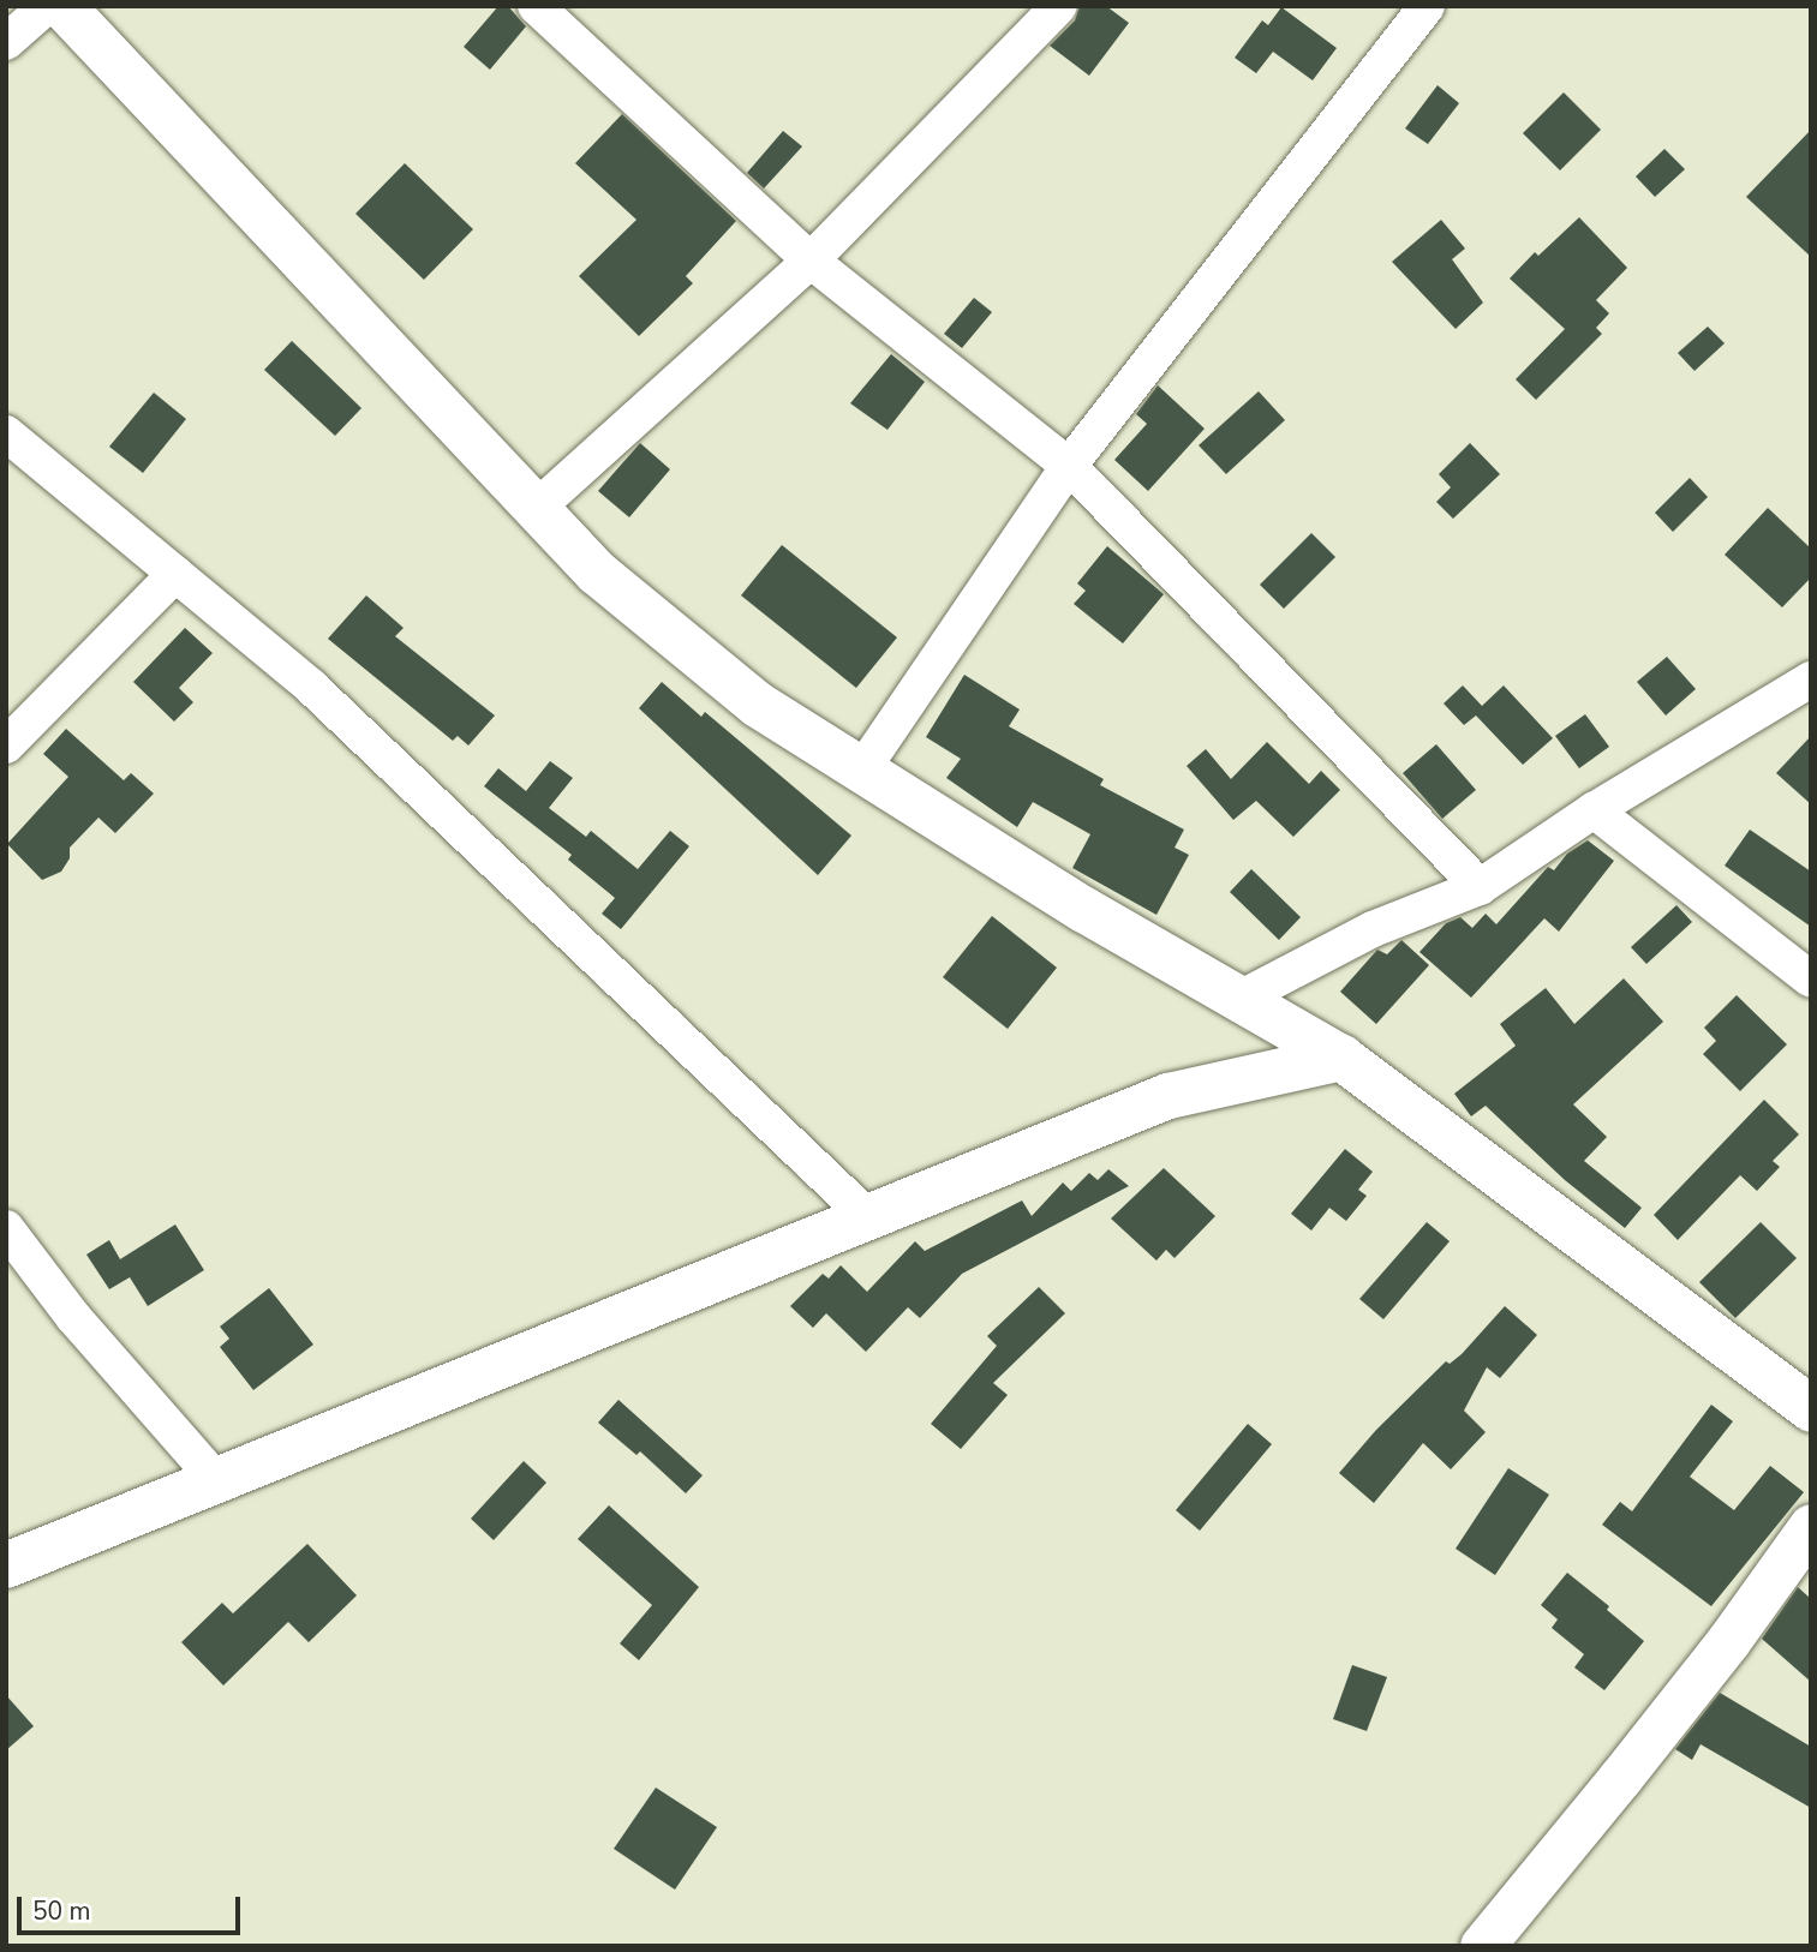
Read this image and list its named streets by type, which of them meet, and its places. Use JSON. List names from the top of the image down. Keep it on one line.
{"scale_bar":"50 m"}
